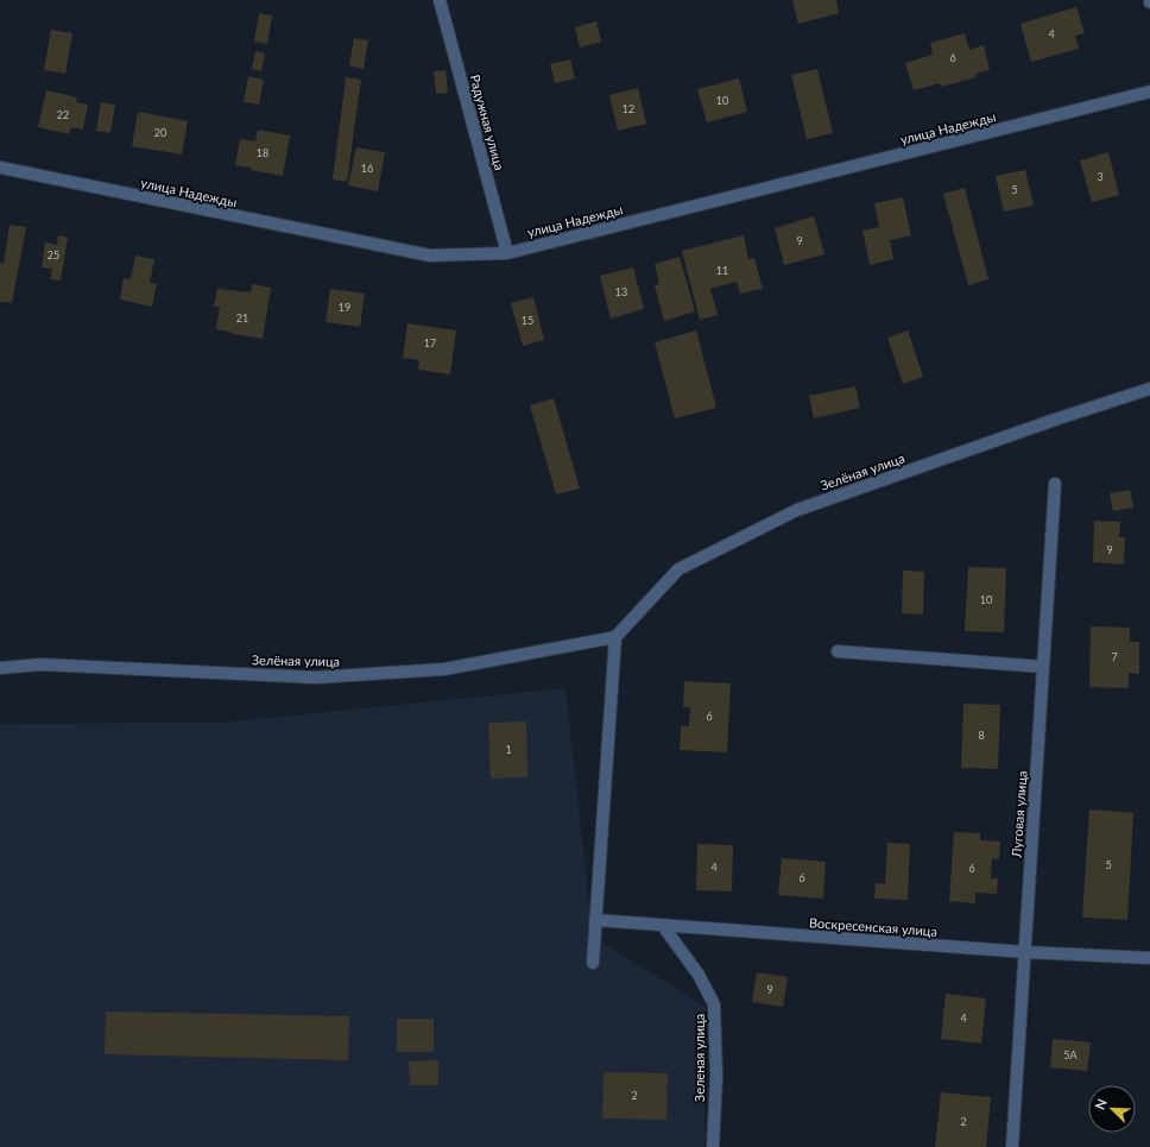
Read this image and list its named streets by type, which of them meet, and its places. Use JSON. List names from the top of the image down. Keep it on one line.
{"streets":{"street":["Радужная улица","улица Надежды","Зелёная улица","Луговая улица","Воскресенская улица","Зеленая улица"]},"crossings":[["Радужная улица","улица Надежды"],["Луговая улица","Воскресенская улица"],["Воскресенская улица","Зеленая улица"]],"house_numbers":["4","6","10","12","22","20","18","16","3","5","9","25","11","13","19","21","15","17","9","10","7","6","8","1","5","4","6","6","9","4","5А","2","2"],"north":"top left"}
